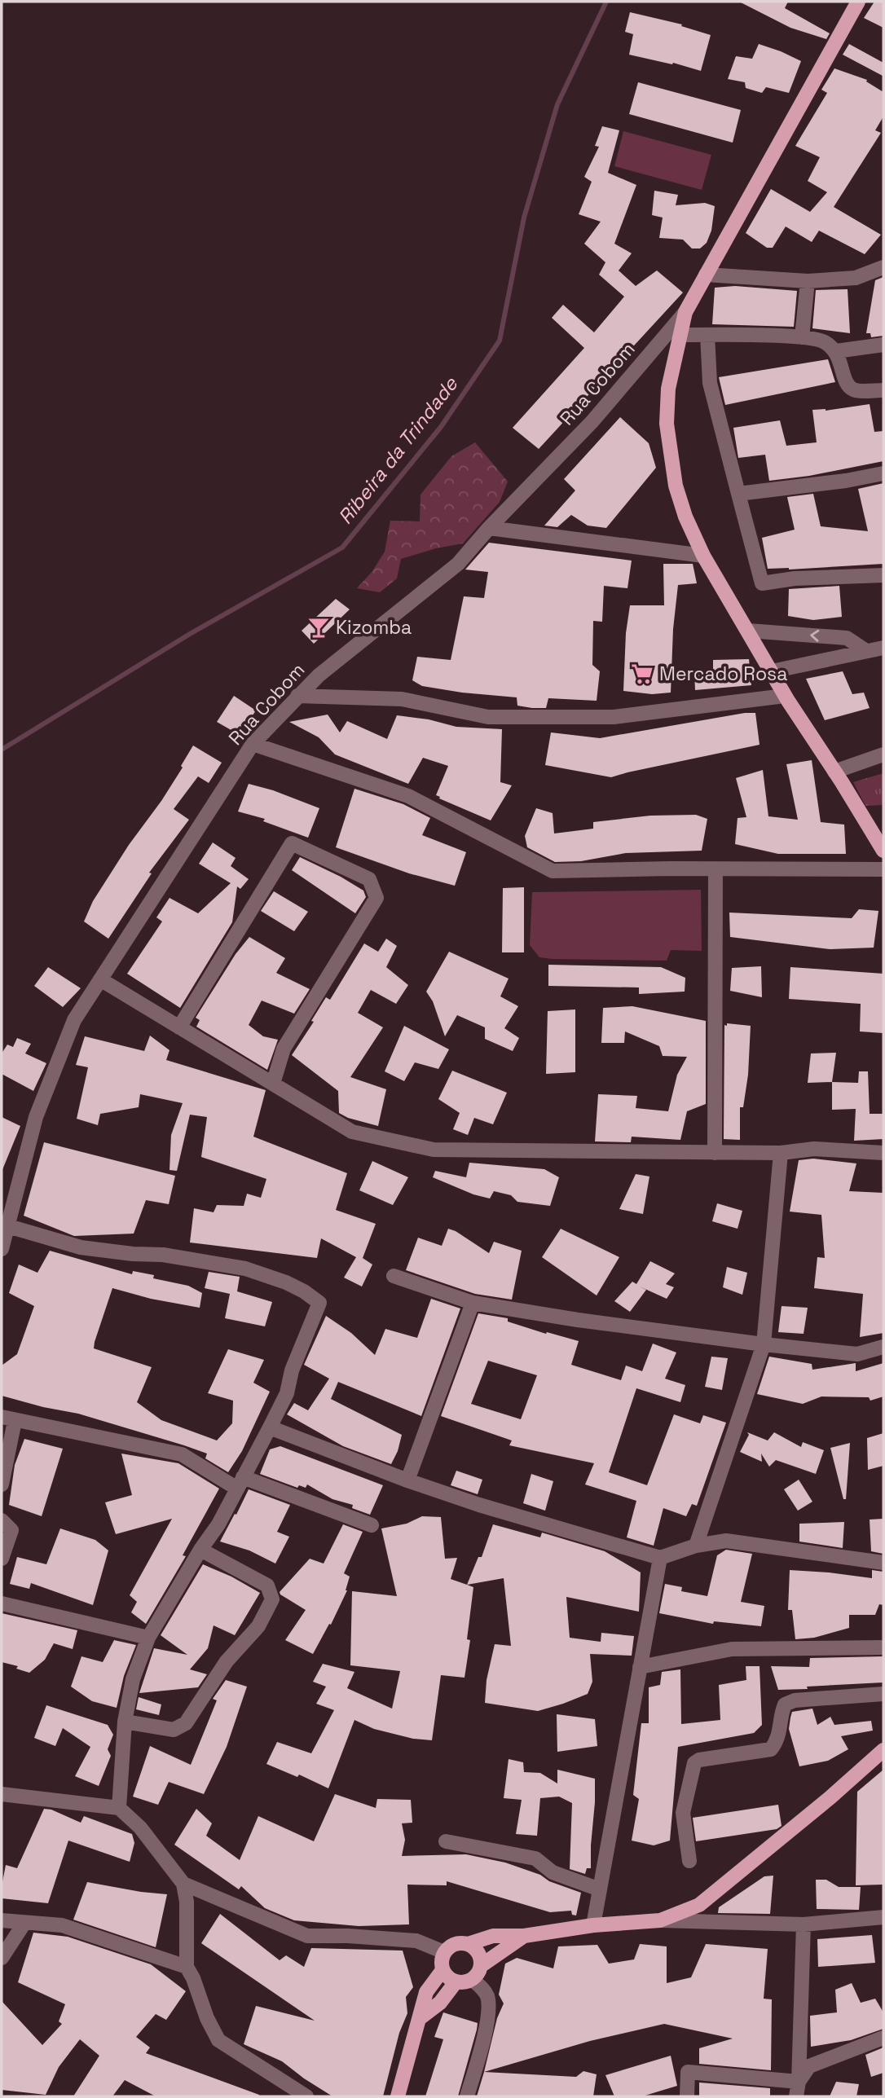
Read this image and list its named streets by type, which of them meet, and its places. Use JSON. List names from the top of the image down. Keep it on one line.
{"streets":{"street":["Rua Cobom"]},"water":["Ribeira da Trindade"],"places":{"bar":["Kizomba"],"supermarket":["Mercado Rosa"]}}
